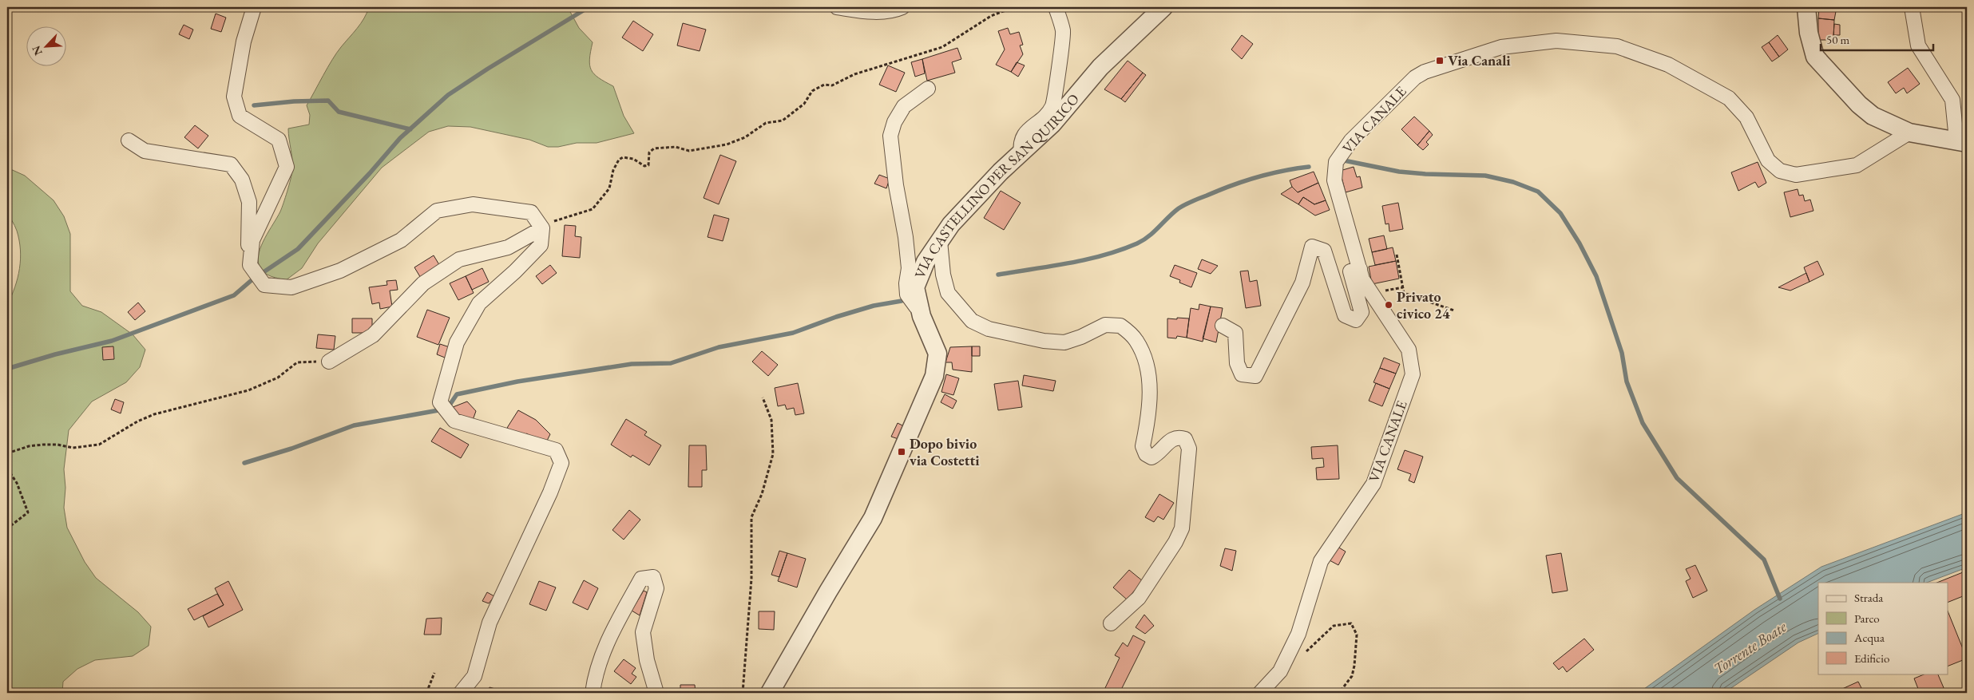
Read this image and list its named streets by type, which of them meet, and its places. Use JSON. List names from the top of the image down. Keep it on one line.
{"streets":{"street":["VIA CANALE","VIA CASTELLINO PER SAN QUIRICO"]},"water":["Torrente Boate"],"places":{"transit":["Via Canali","Dopo bivio via Costetti"],"other":["Privato civico 24"]},"legend":["Strada","Parco","Acqua","Edificio"],"scale_bar":"50 m","north":"bottom left"}
